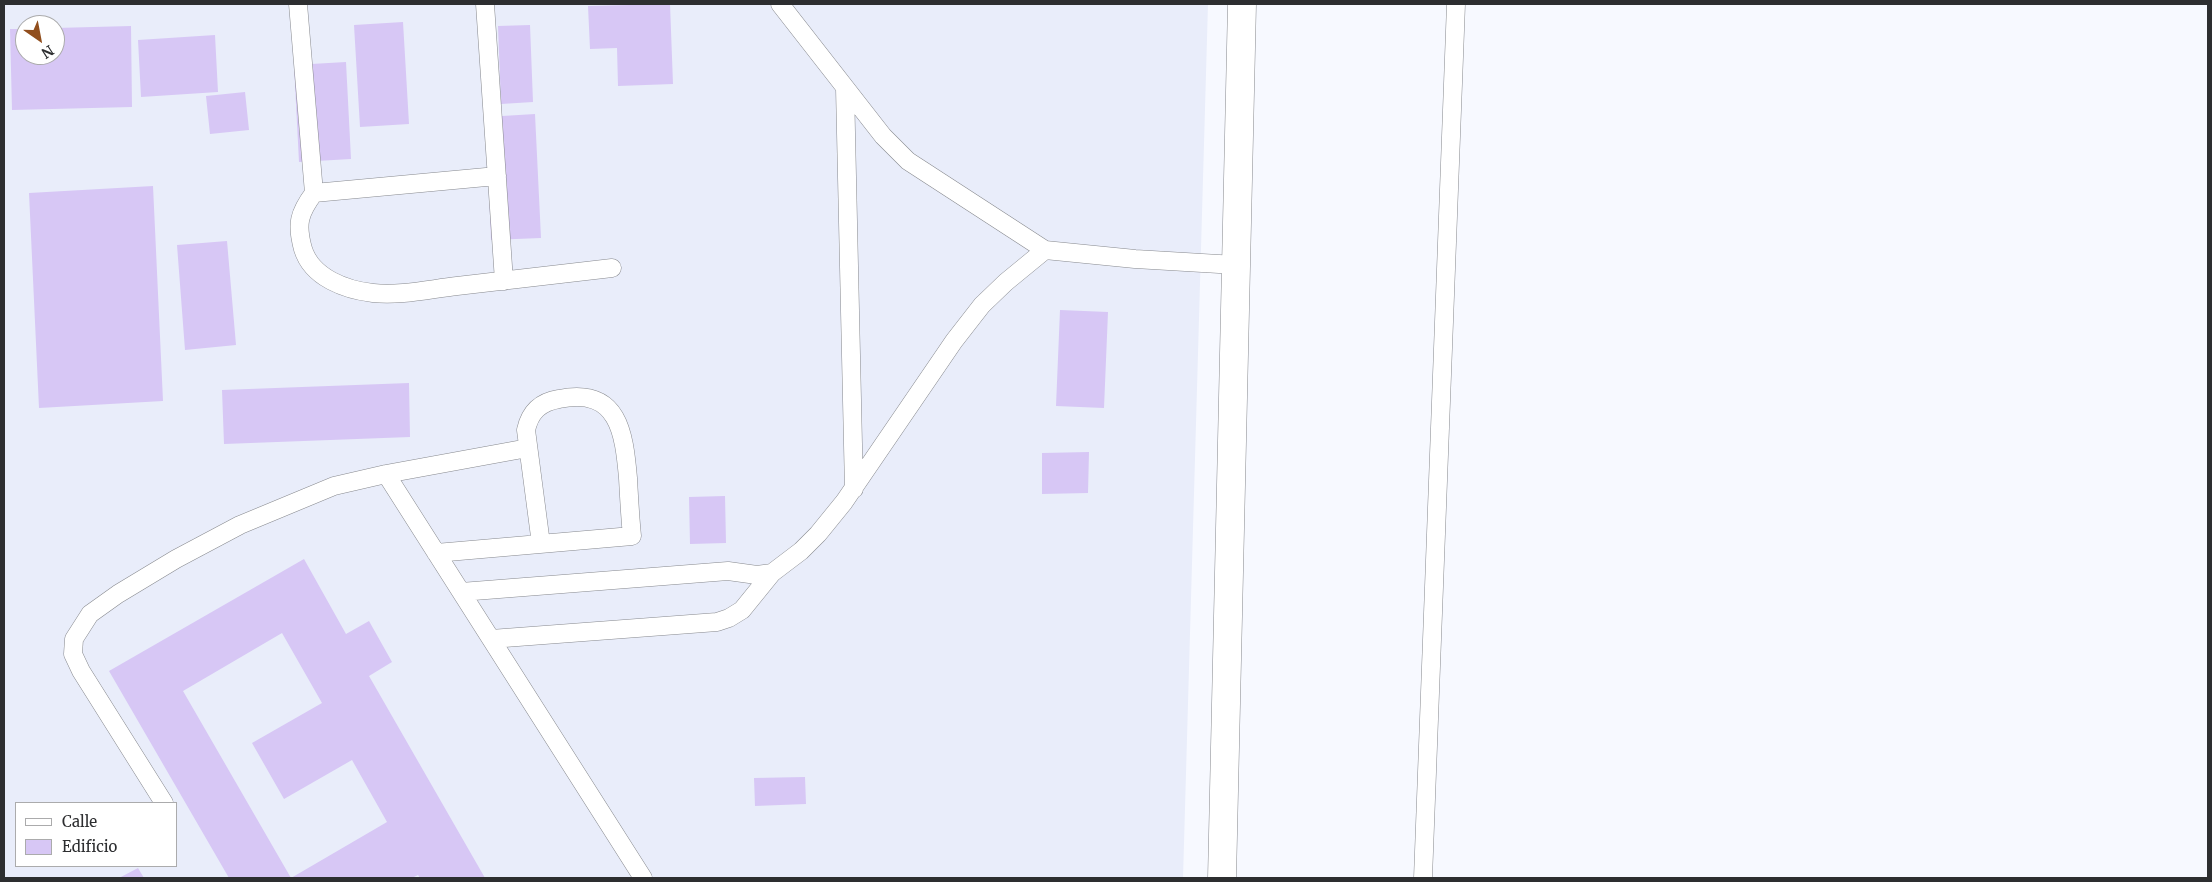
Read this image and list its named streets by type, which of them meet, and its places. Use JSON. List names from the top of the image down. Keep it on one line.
{"legend":["Calle","Edificio"],"north":"bottom right"}
